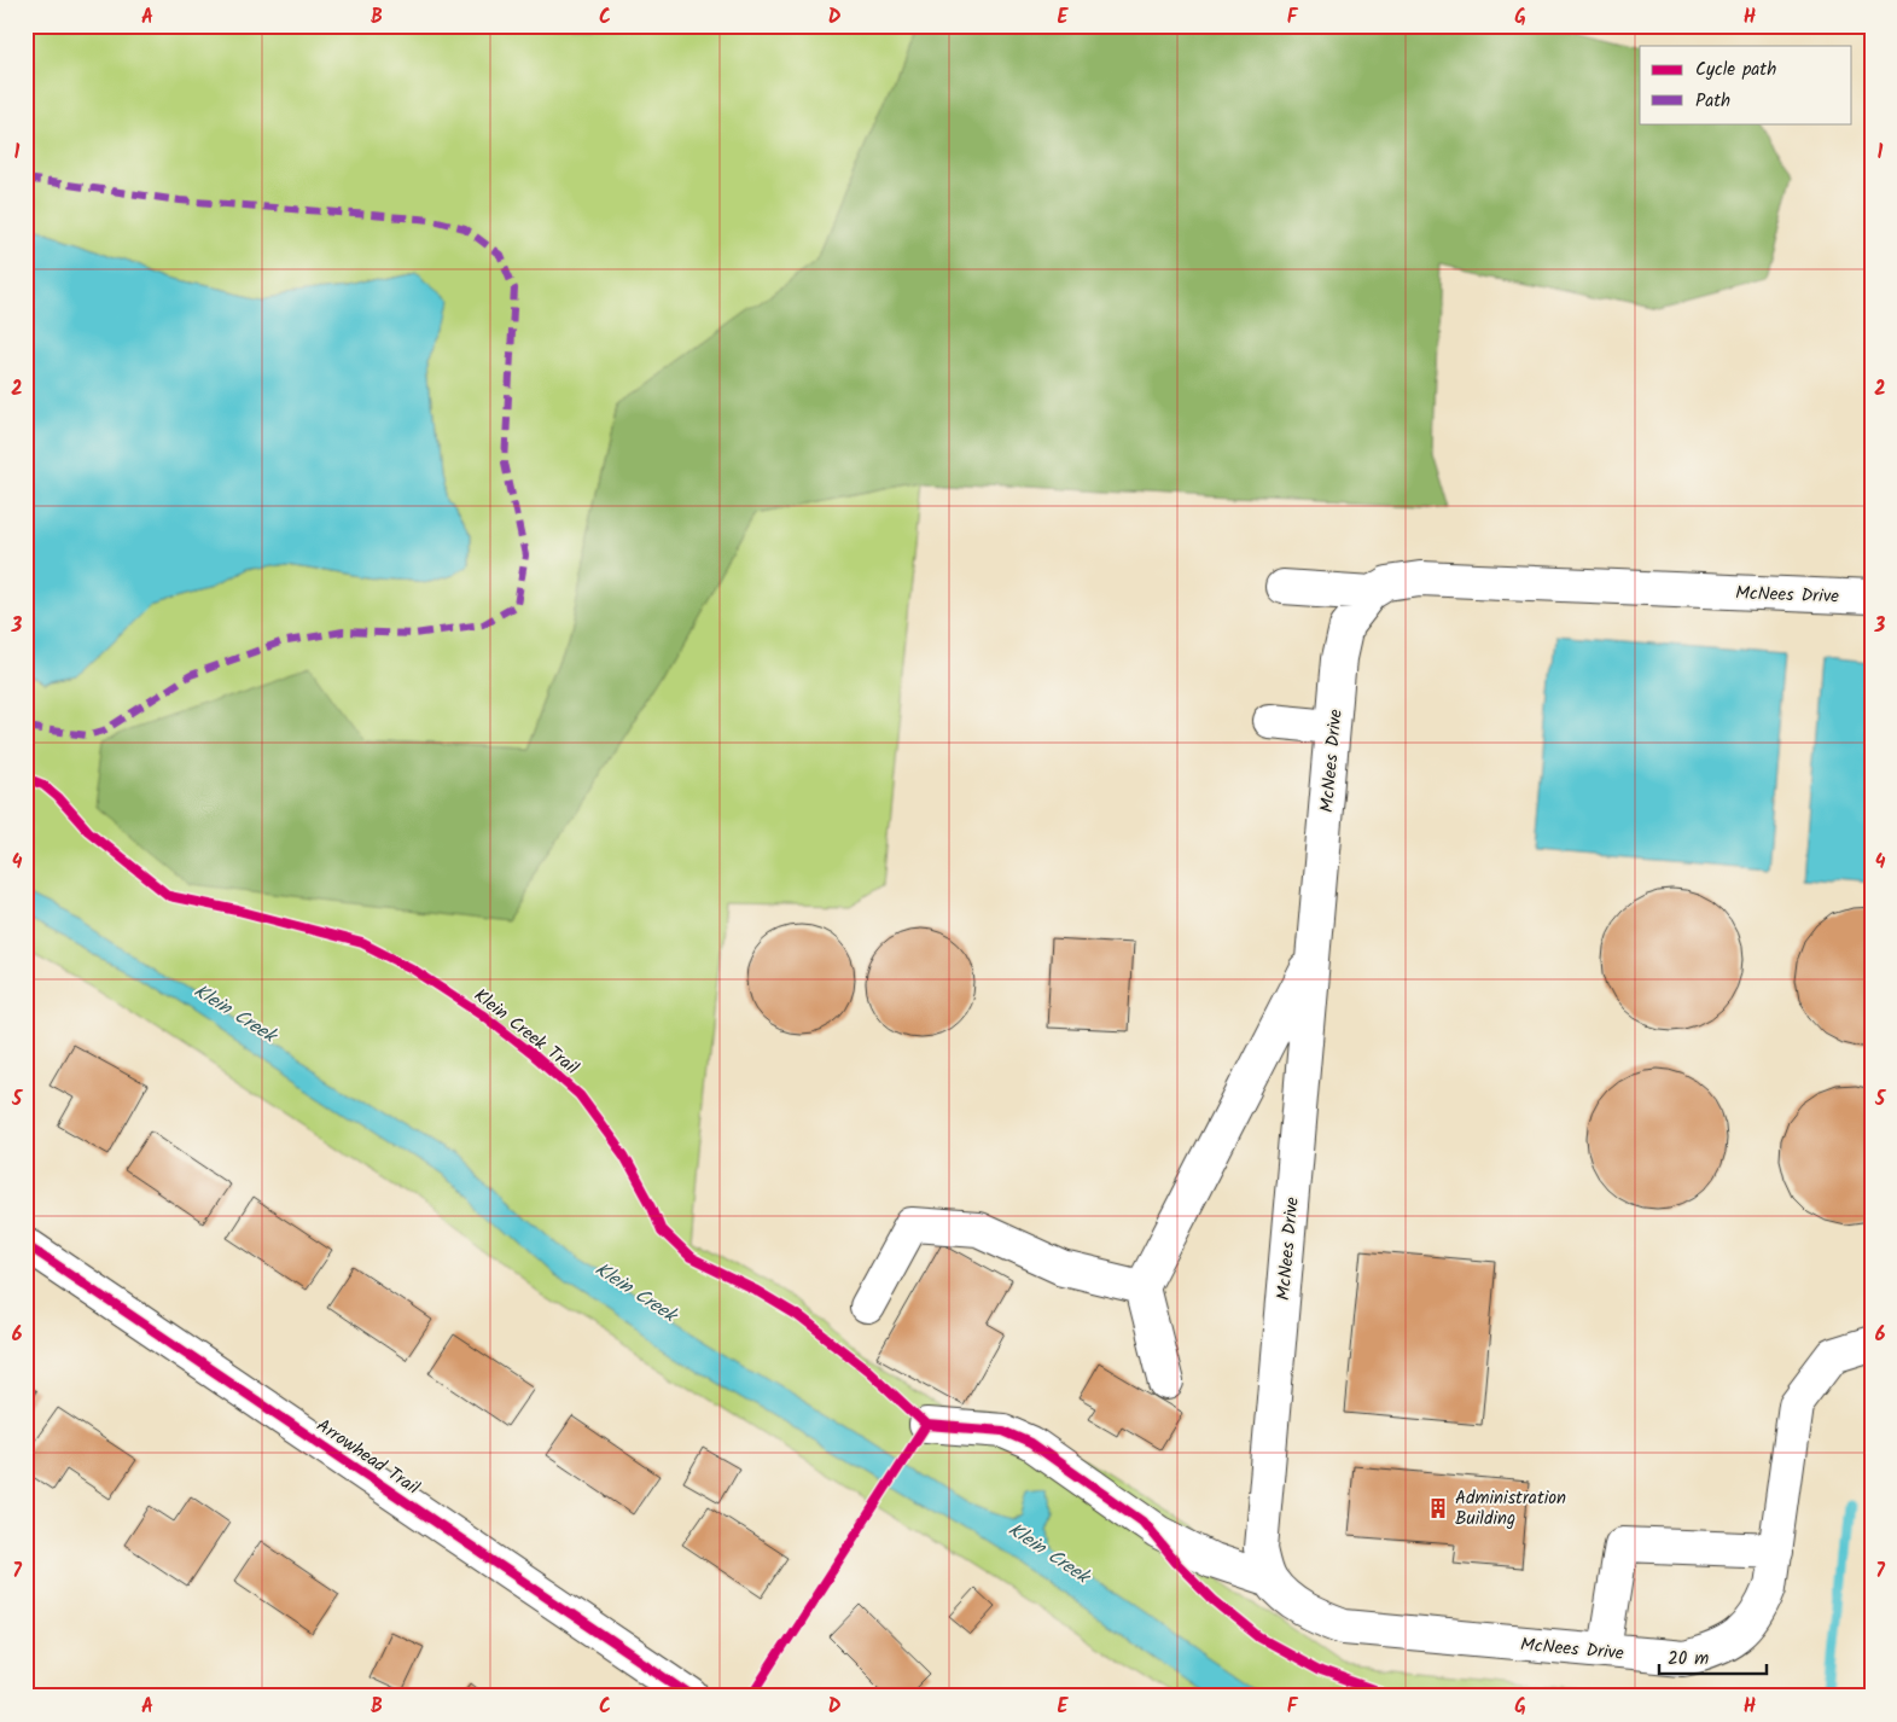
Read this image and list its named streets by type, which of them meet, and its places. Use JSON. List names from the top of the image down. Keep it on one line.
{"streets":{"street":["McNees Drive","Arrowhead Trail"],"cycle path":["Klein Creek Trail"]},"water":["Klein Creek"],"places":{"building":["Administration Building"]},"legend":["Cycle path","Path"],"scale_bar":"20 m","grid":{"columns":["A","B","C","D","E","F","G","H"],"rows":["1","2","3","4","5","6","7"]}}
